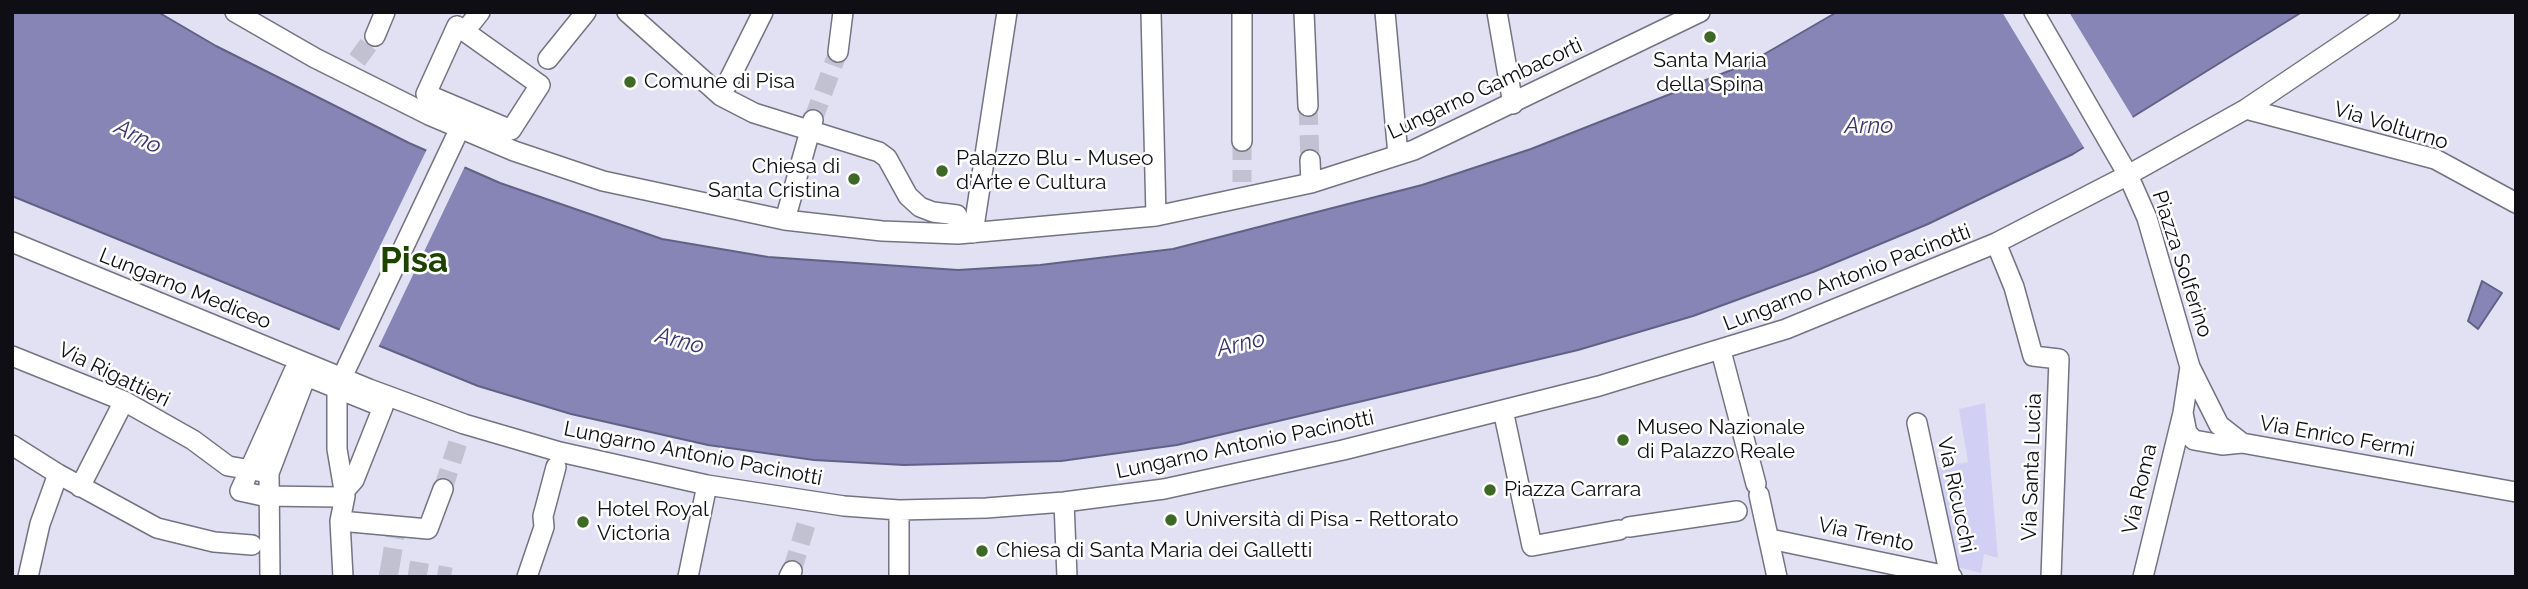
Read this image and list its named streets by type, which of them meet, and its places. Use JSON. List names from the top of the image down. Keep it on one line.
{"streets":{"street":["Lungarno Gambacorti","Via Volturno","Piazza Solferino","Lungarno Antonio Pacinotti","Lungarno Mediceo","Via Rigattieri","Via Enrico Fermi","Via Santa Lucia","Via Roma","Via Ricucchi","Via Trento"]},"crossings":[["Via Volturno","Lungarno Antonio Pacinotti"],["Piazza Solferino","Lungarno Antonio Pacinotti"],["Piazza Solferino","Via Enrico Fermi"],["Piazza Solferino","Via Roma"],["Lungarno Antonio Pacinotti","Lungarno Mediceo"],["Lungarno Antonio Pacinotti","Via Santa Lucia"],["Via Enrico Fermi","Via Roma"],["Via Ricucchi","Via Trento"]],"districts":["Pisa"],"water":["Arno"],"places":["Santa Maria della Spina","Comune di Pisa","Palazzo Blu - Museo d'Arte e Cultura","Chiesa di Santa Cristina","Museo Nazionale di Palazzo Reale","Piazza Carrara","Università di Pisa - Rettorato","Hotel Royal Victoria","Chiesa di Santa Maria dei Galletti"]}
